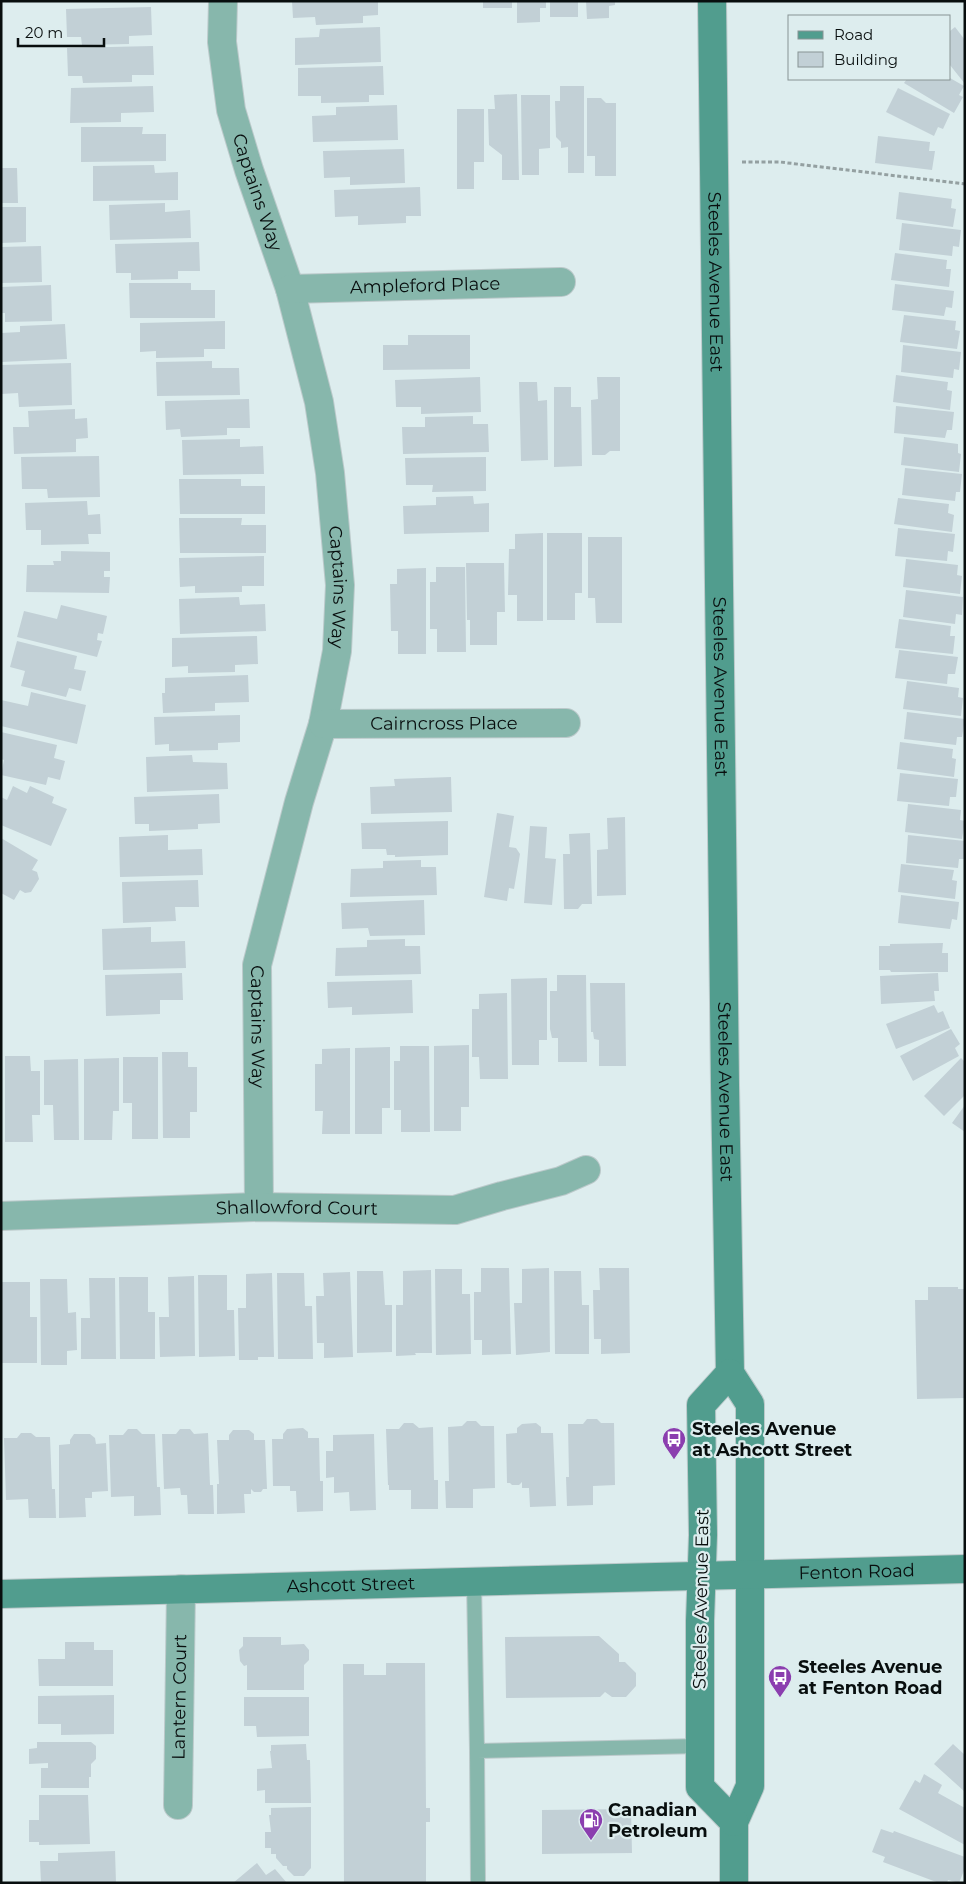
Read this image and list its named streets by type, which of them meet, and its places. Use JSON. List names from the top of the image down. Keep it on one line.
{"streets":{"main road":["Steeles Avenue East","Fenton Road","Ashcott Street"],"street":["Captains Way","Ampleford Place","Cairncross Place","Shallowford Court","Lantern Court"]},"crossings":[["Captains Way","Ampleford Place"],["Captains Way","Cairncross Place"],["Captains Way","Shallowford Court"],["Steeles Avenue East","Fenton Road"],["Steeles Avenue East","Ashcott Street"],["Fenton Road","Ashcott Street"],["Ashcott Street","Lantern Court"]],"places":{"bus stop":["Steeles Avenue at Ashcott Street","Steeles Avenue at Fenton Road"],"fuel station":["Canadian Petroleum"]},"legend":["Road","Building"],"scale_bar":"20 m"}
